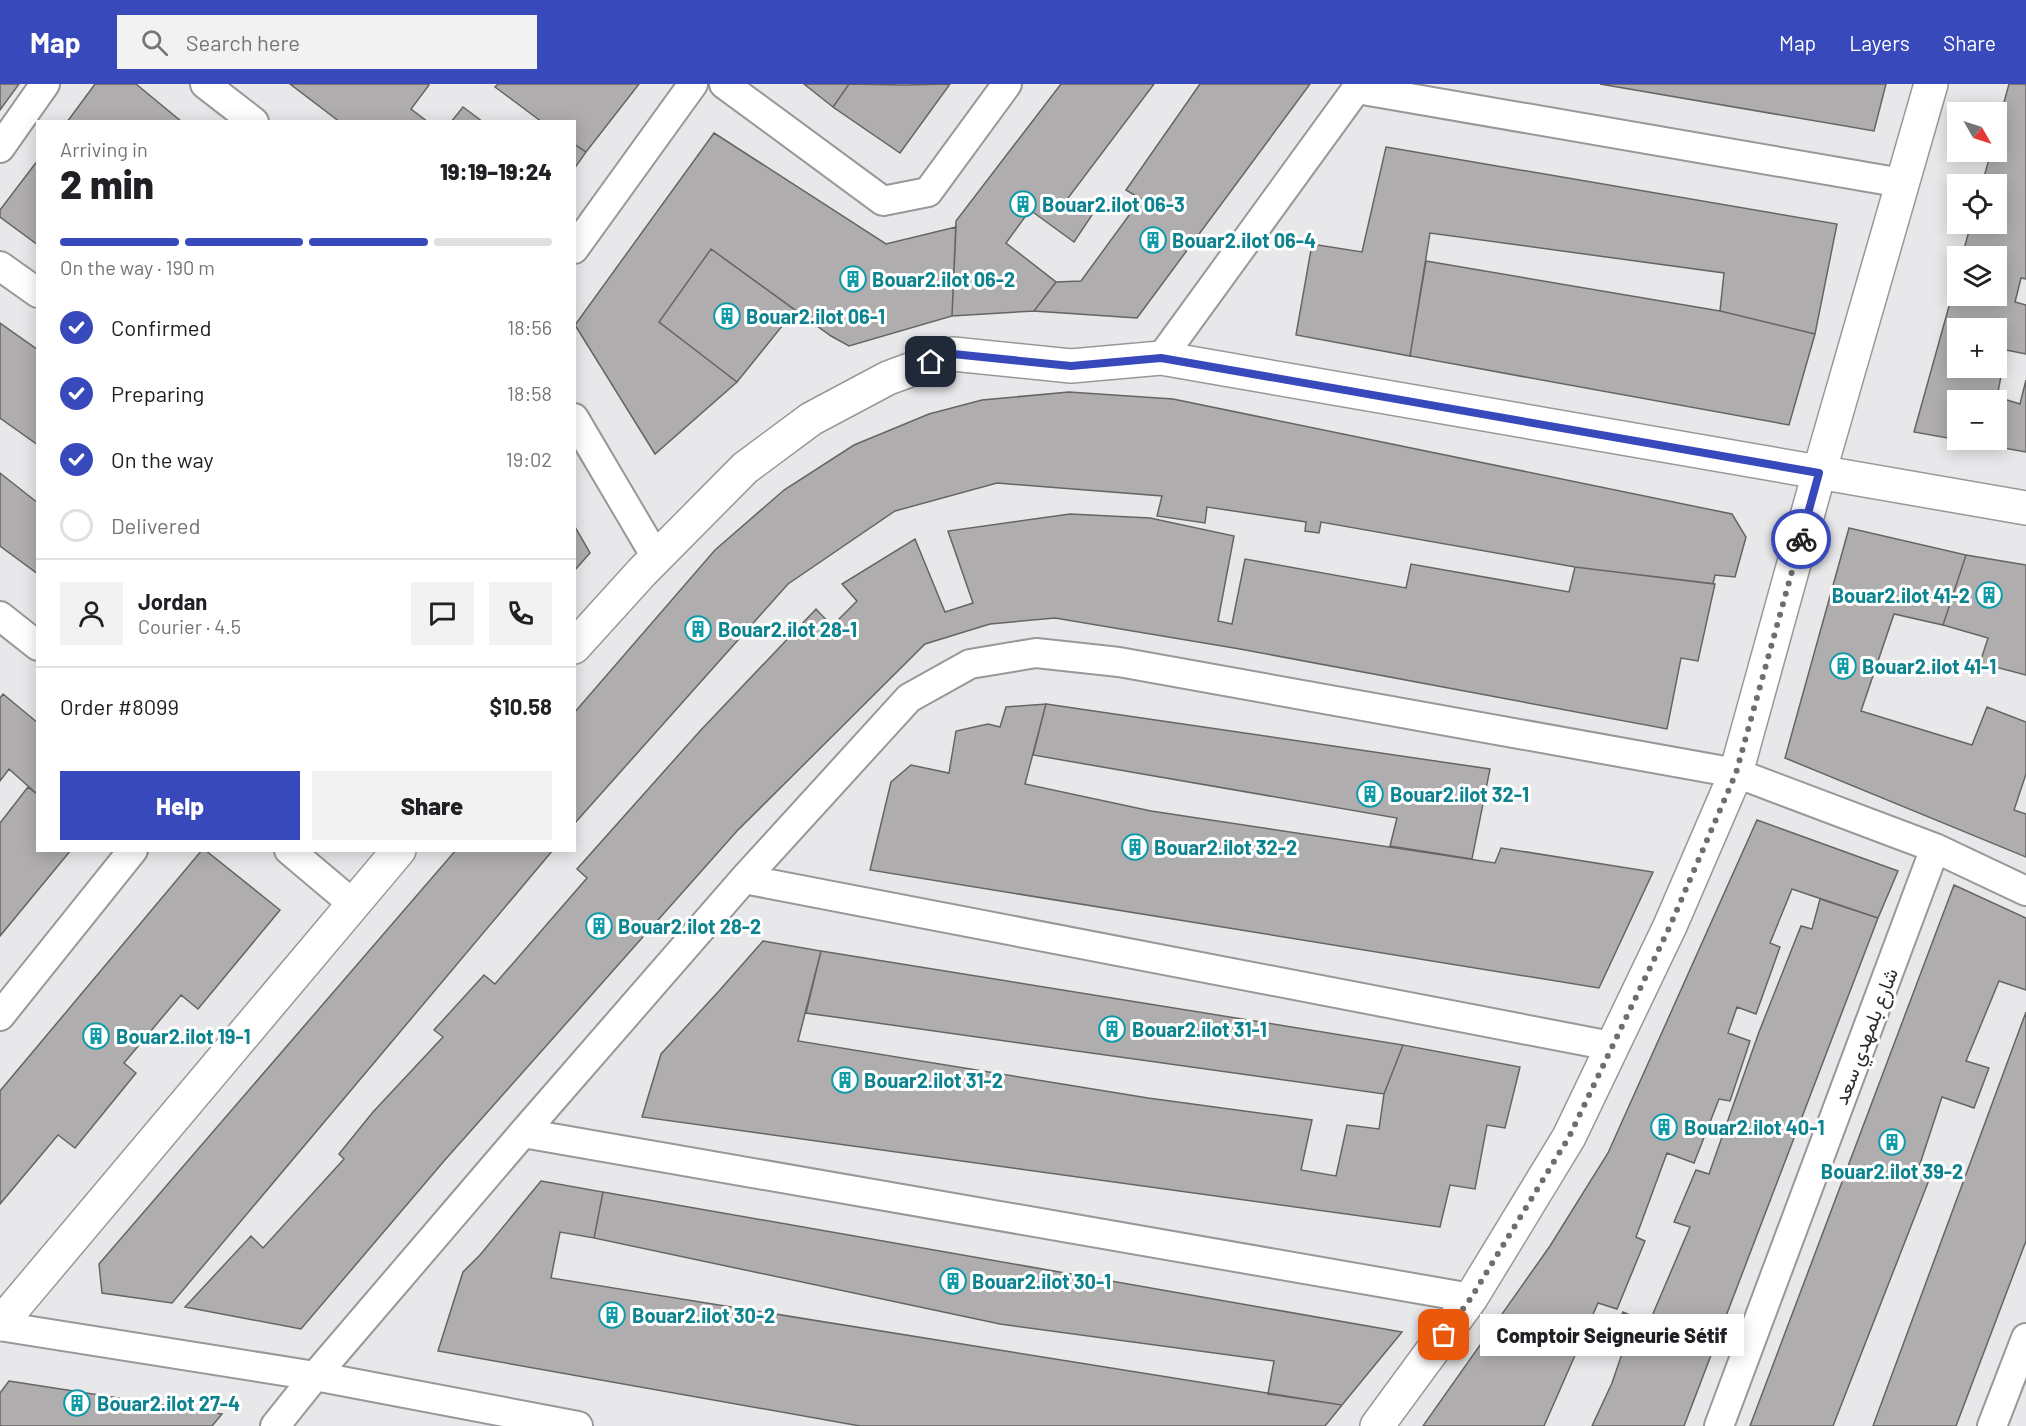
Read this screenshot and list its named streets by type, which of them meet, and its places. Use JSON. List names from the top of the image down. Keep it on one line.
{"streets":{"street":["شارع بلمهدي سعد"]},"places":{"building":["Bouar2.ilot 06-3","Bouar2.ilot 06-4","Bouar2.ilot 06-2","Bouar2.ilot 06-1","Bouar2.ilot 41-2","Bouar2.ilot 28-1","Bouar2.ilot 41-1","Bouar2.ilot 32-1","Bouar2.ilot 32-2","Bouar2.ilot 28-2","Bouar2.ilot 31-1","Bouar2.ilot 19-1","Bouar2.ilot 31-2","Bouar2.ilot 40-1","Bouar2.ilot 39-2","Bouar2.ilot 30-1","Bouar2.ilot 30-2","Bouar2.ilot 27-4"],"other":["Comptoir Seigneurie Sétif"]},"north":"bottom right","page":{"header":"Map","search":"Search here","nav":["Map","Layers","Share"],"map_buttons":["+","−"],"heading":["2 min","Arriving in","19:19–19:24"],"panel":["Jordan","Courier · 4.5","Order #8099","$10.58"],"bar":"On the way · 190 m","list":[["Confirmed","18:56"],["Preparing","18:58"],["On the way","19:02"],"Delivered"],"buttons":["Help","Share"],"bubble":"Comptoir Seigneurie Sétif"}}
